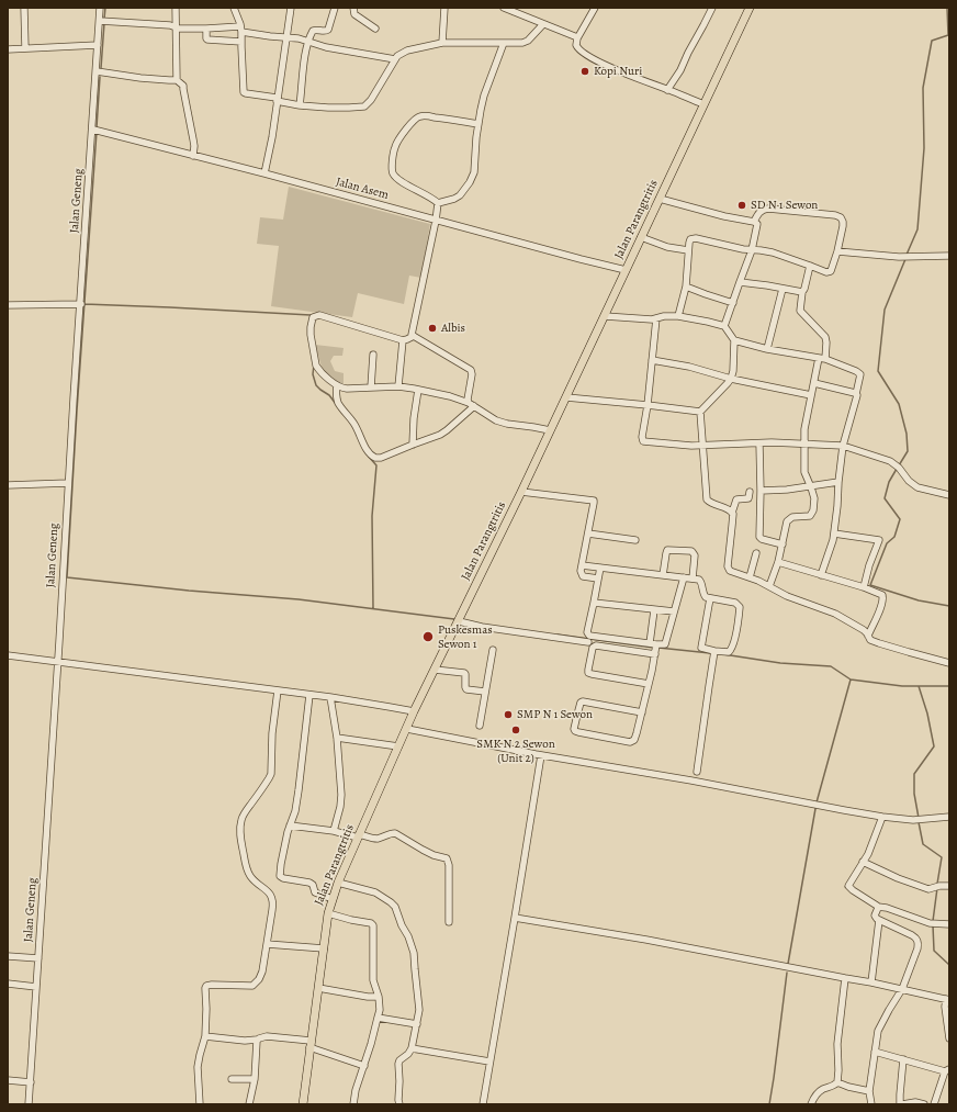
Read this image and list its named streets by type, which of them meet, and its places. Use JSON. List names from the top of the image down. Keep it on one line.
{"streets":{"main road":["Jalan Parangtritis"],"street":["Jalan Asem","Jalan Geneng"]},"crossings":[["Jalan Asem","Jalan Geneng"],["Jalan Asem","Jalan Parangtritis"]],"places":["Kopi Nuri","SD N 1 Sewon","Albis","Puskesmas Sewon 1","SMP N 1 Sewon","SMK N 2 Sewon (Unit 2)"]}
